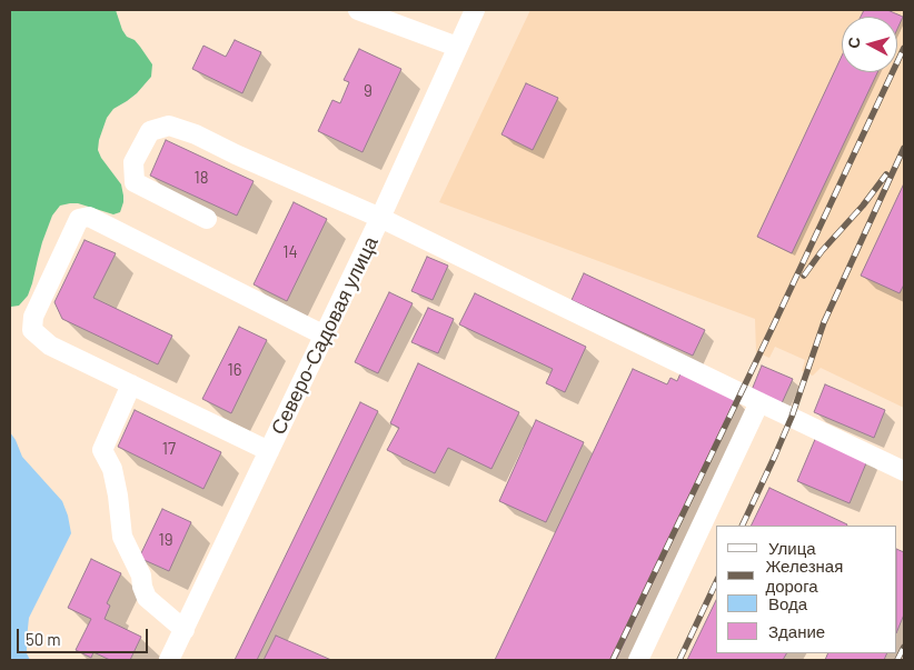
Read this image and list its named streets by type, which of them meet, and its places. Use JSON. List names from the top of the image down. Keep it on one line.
{"streets":{"street":["Северо-Садовая улица"]},"house_numbers":["9","18","14","16","17","19"],"legend":["Улица","Железная дорога","Вода","Здание"],"scale_bar":"50 m","north":"left"}
